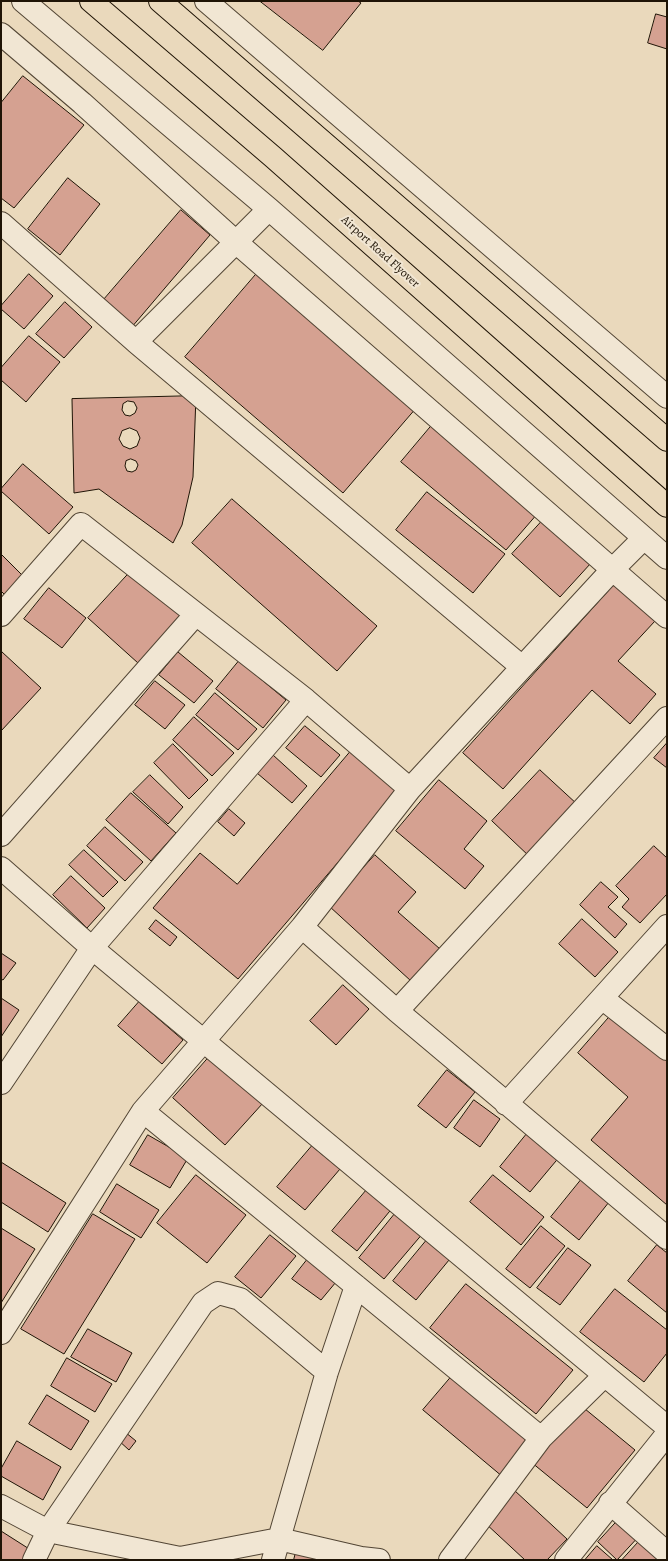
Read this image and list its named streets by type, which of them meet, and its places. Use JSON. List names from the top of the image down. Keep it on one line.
{"streets":{"main road":["Airport Road Flyover"]}}
